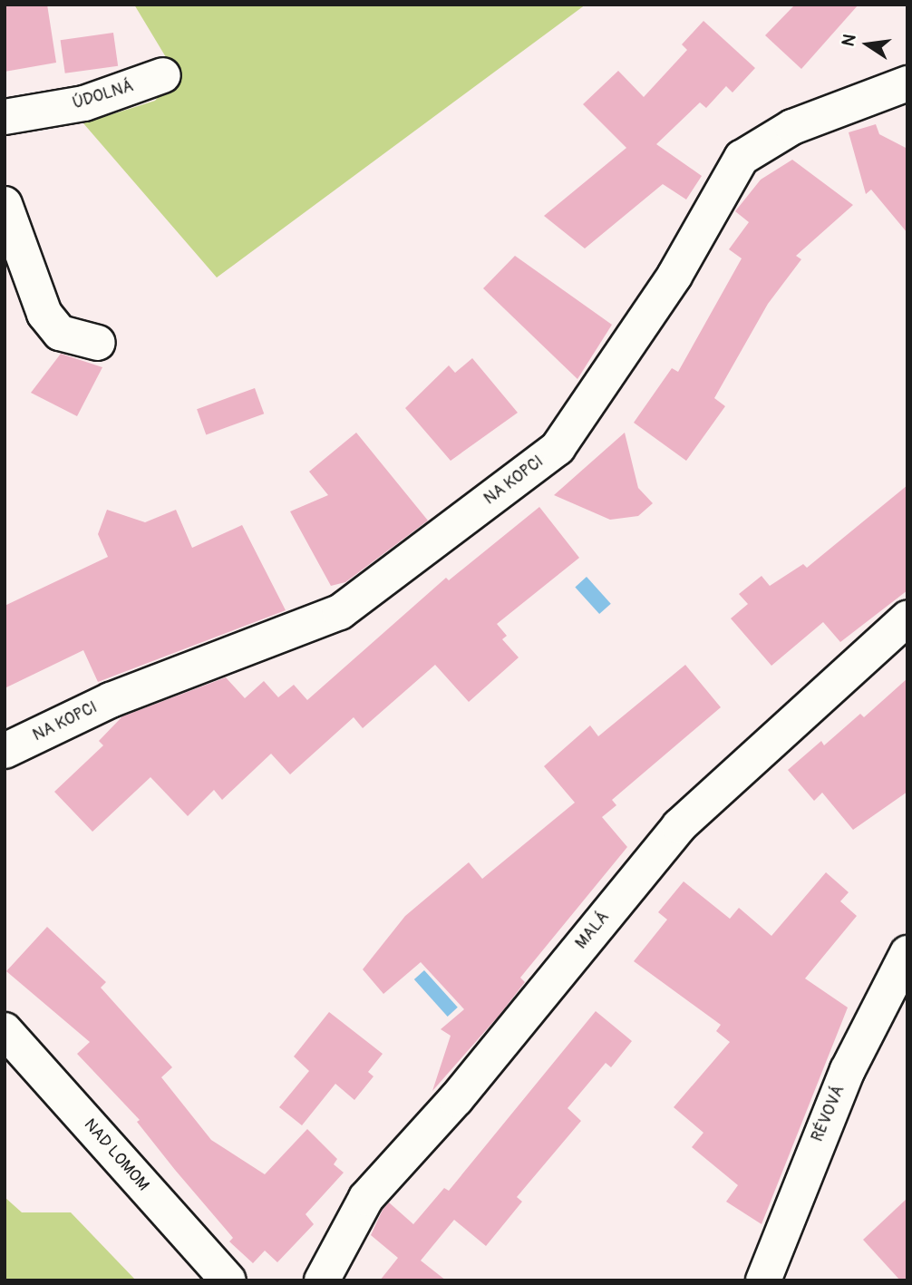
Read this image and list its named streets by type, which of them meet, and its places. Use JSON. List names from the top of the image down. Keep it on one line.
{"streets":{"street":["ÚDOLNÁ","NA KOPCI","MALÁ","RÉVOVÁ","NAD LOMOM"]},"north":"left"}
